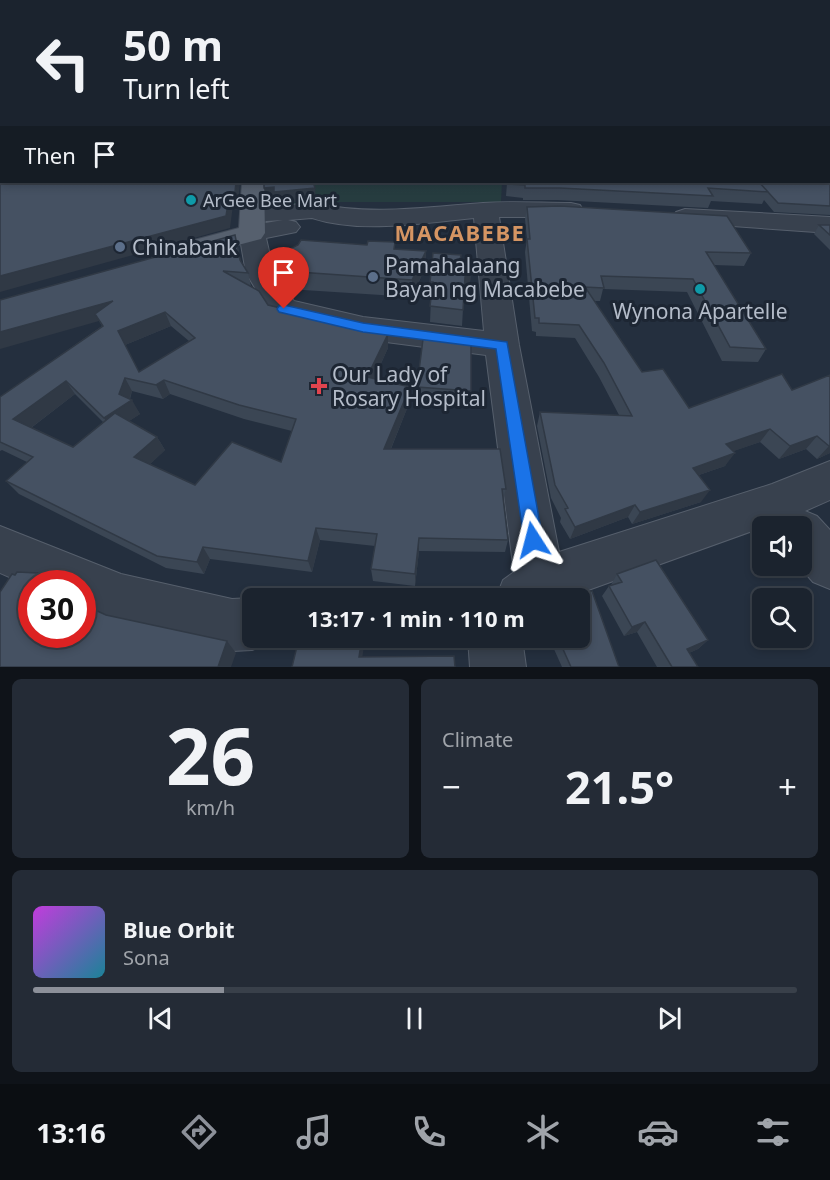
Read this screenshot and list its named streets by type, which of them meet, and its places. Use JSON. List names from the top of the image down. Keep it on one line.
{"districts":["MACABEBE"],"places":{"other":["ArGee Bee Mart","Chinabank","Pamahalaang Bayan ng Macabebe","Wynona Apartelle"],"health":["Our Lady of Rosary Hospital"]},"page":{"turn":["50 m","Turn left"],"then":"Then","limit":"30","trip":"13:17 · 1 min · 110 m","tile":[["26","km/h"],"Climate"],"heat":["−","21.5°","+"],"song":["Blue Orbit","Sona"],"tabs":"13:16"}}
